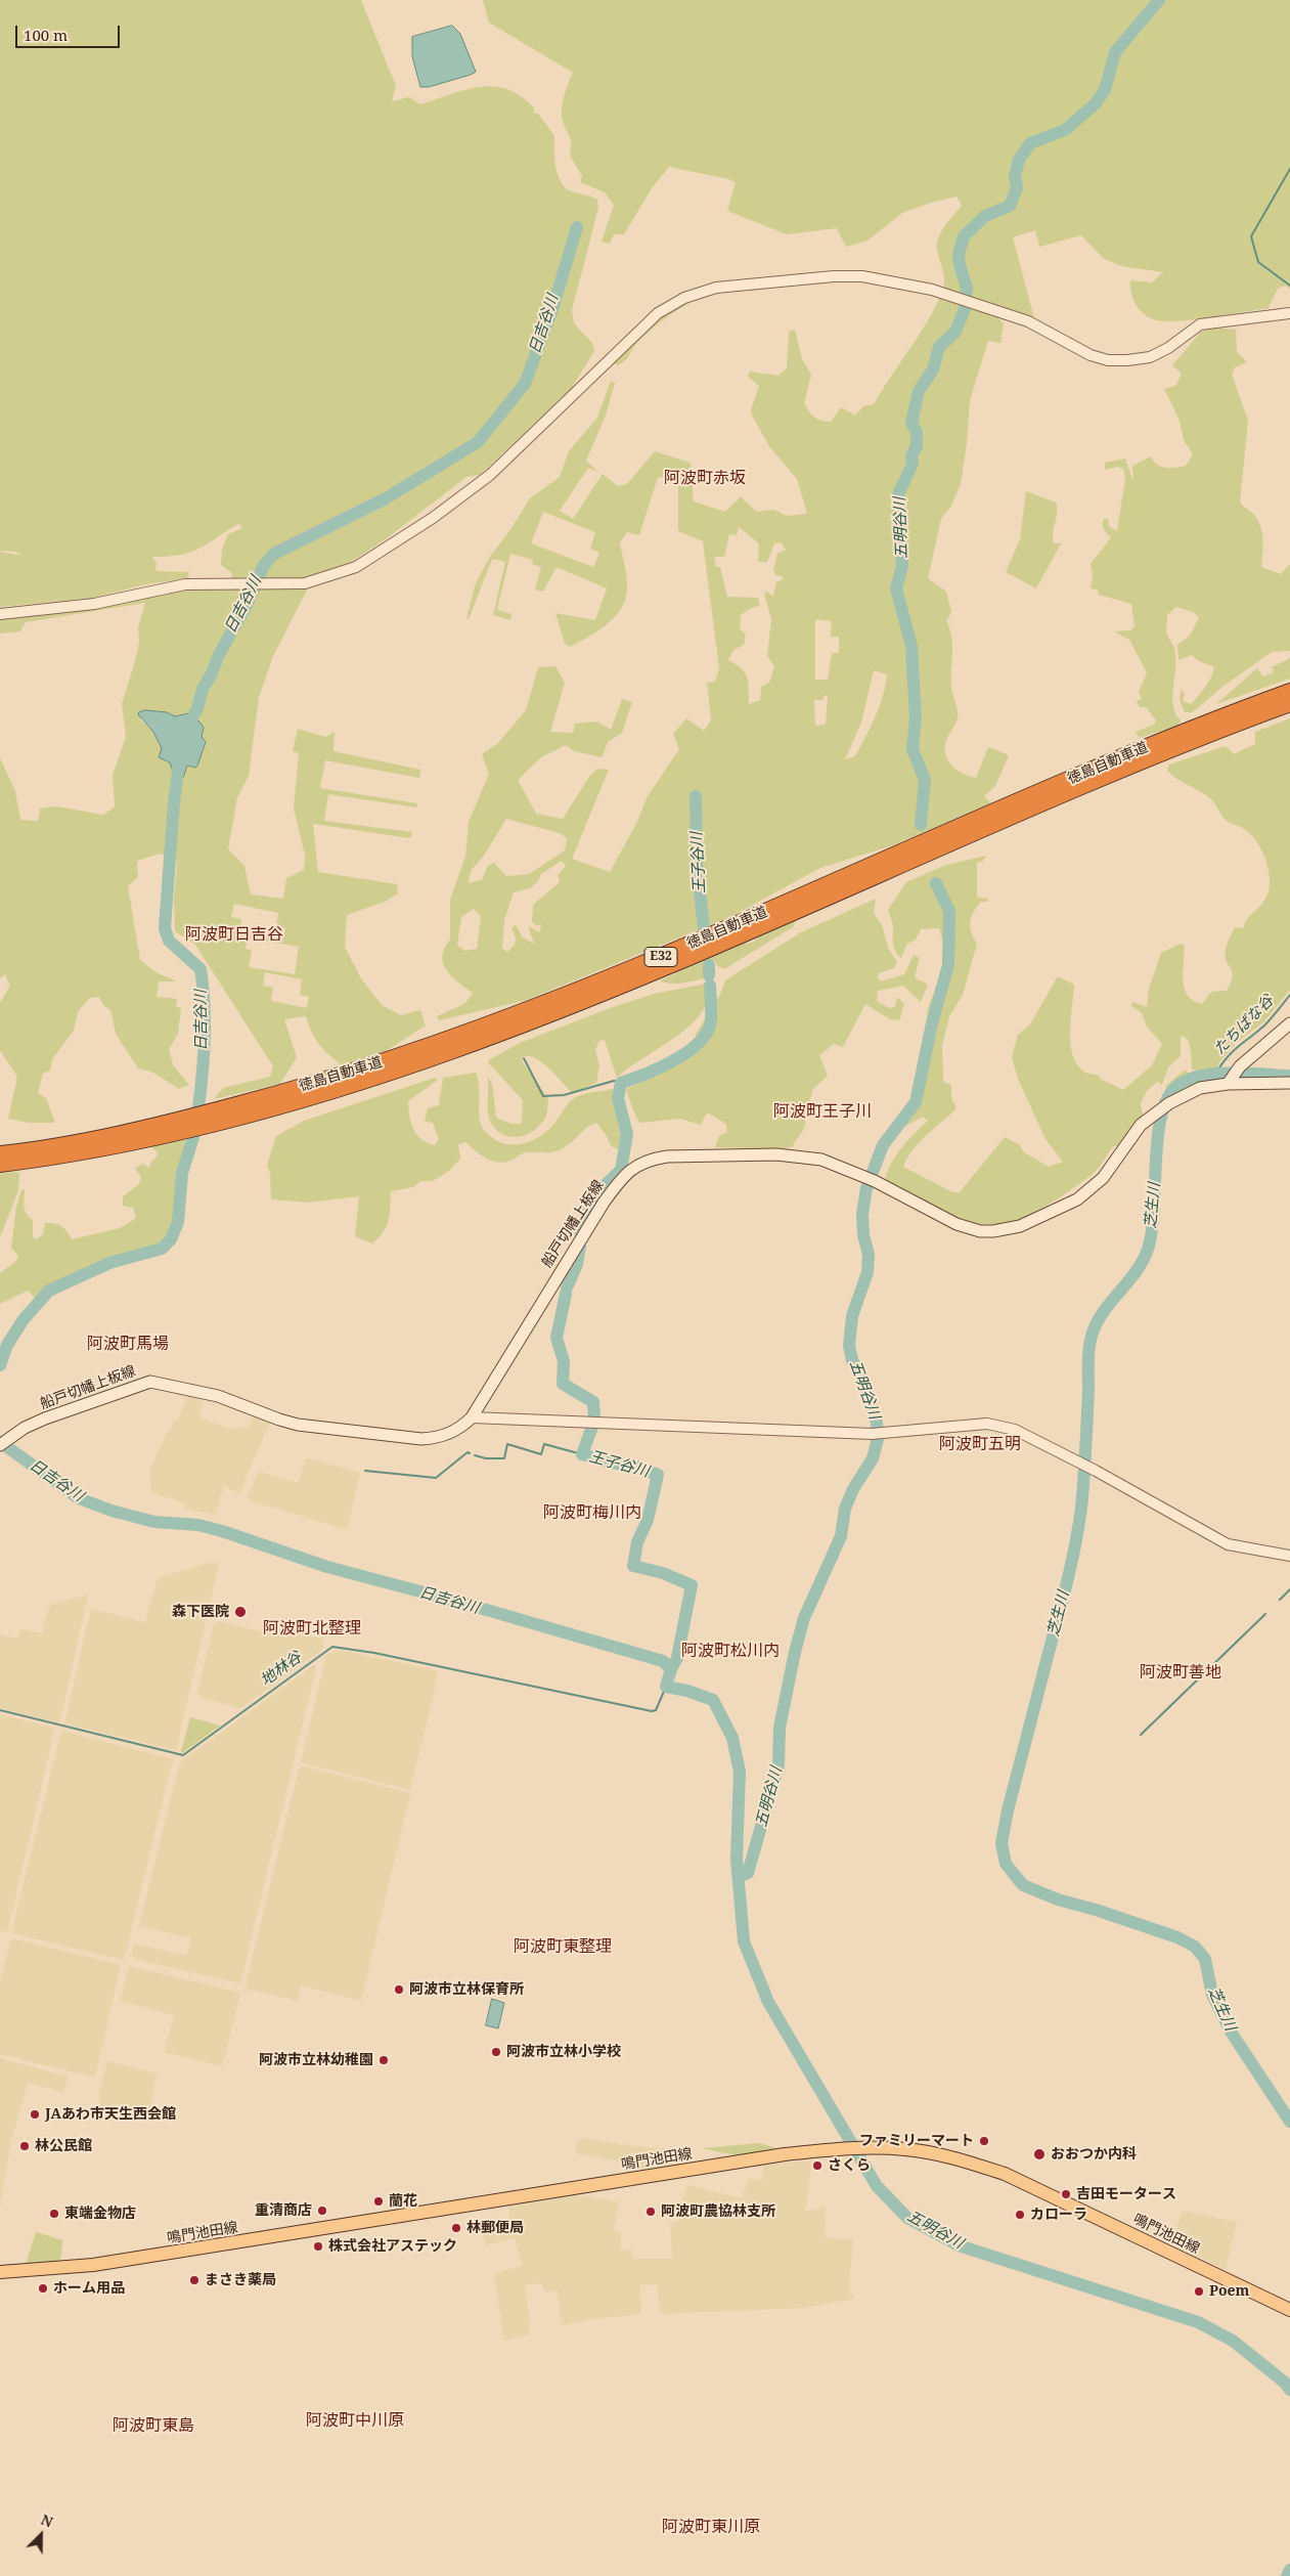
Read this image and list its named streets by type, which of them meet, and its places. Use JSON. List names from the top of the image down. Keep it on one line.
{"streets":{"highway":["徳島自動車道","E32"],"main road":["船戸切幡上板線","鳴門池田線"]},"districts":["阿波町赤坂","阿波町日吉谷","阿波町王子川","阿波町馬場","阿波町五明","阿波町梅川内","阿波町北整理","阿波町松川内","阿波町善地","阿波町東整理","阿波町中川原","阿波町東島","阿波町東川原"],"water":["日吉谷川","五明谷川","王子谷川","たちばな谷","芝生川","地林谷"],"places":["森下医院","阿波市立林保育所","阿波市立林小学校","阿波市立林幼稚園","JAあわ市天生西会館","ファミリーマート","林公民館","おおつか内科","さくら","吉田モータース","蘭花","重清商店","阿波町農協林支所","東端金物店","カローラ","林郵便局","株式会社アステック","まさき薬局","ホーム用品","Poem"],"scale_bar":"100 m","north":"top right"}
